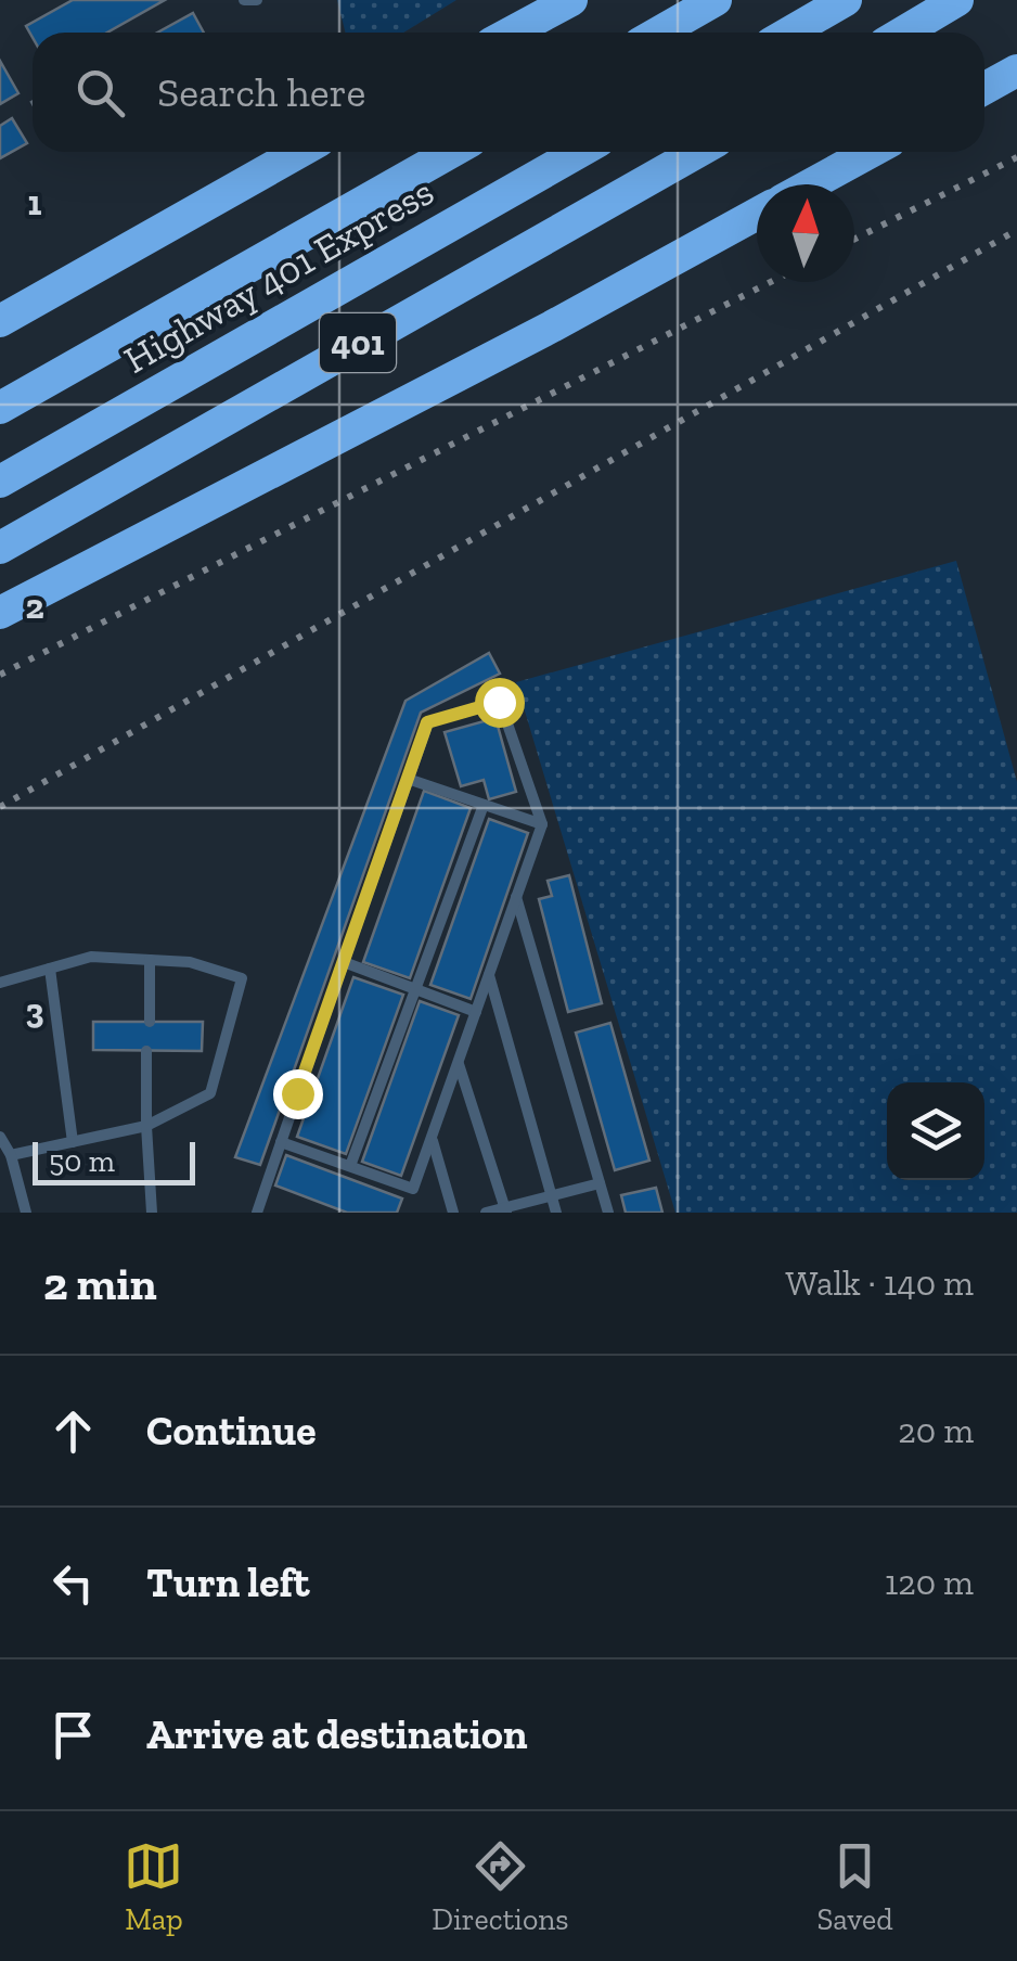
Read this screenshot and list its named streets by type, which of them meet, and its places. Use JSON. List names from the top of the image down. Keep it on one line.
{"streets":{"highway":["Highway 401 Express","401"]},"scale_bar":"50 m","north":"top","page":{"search":"Search here","scale":"50 m","heading":["2 min","Walk · 140 m"],"list":[["Continue","20 m"],["Turn left","120 m"],"Arrive at destination"],"nav":["Map","Directions","Saved"]},"grid":{"rows":["1","2","3"]}}
